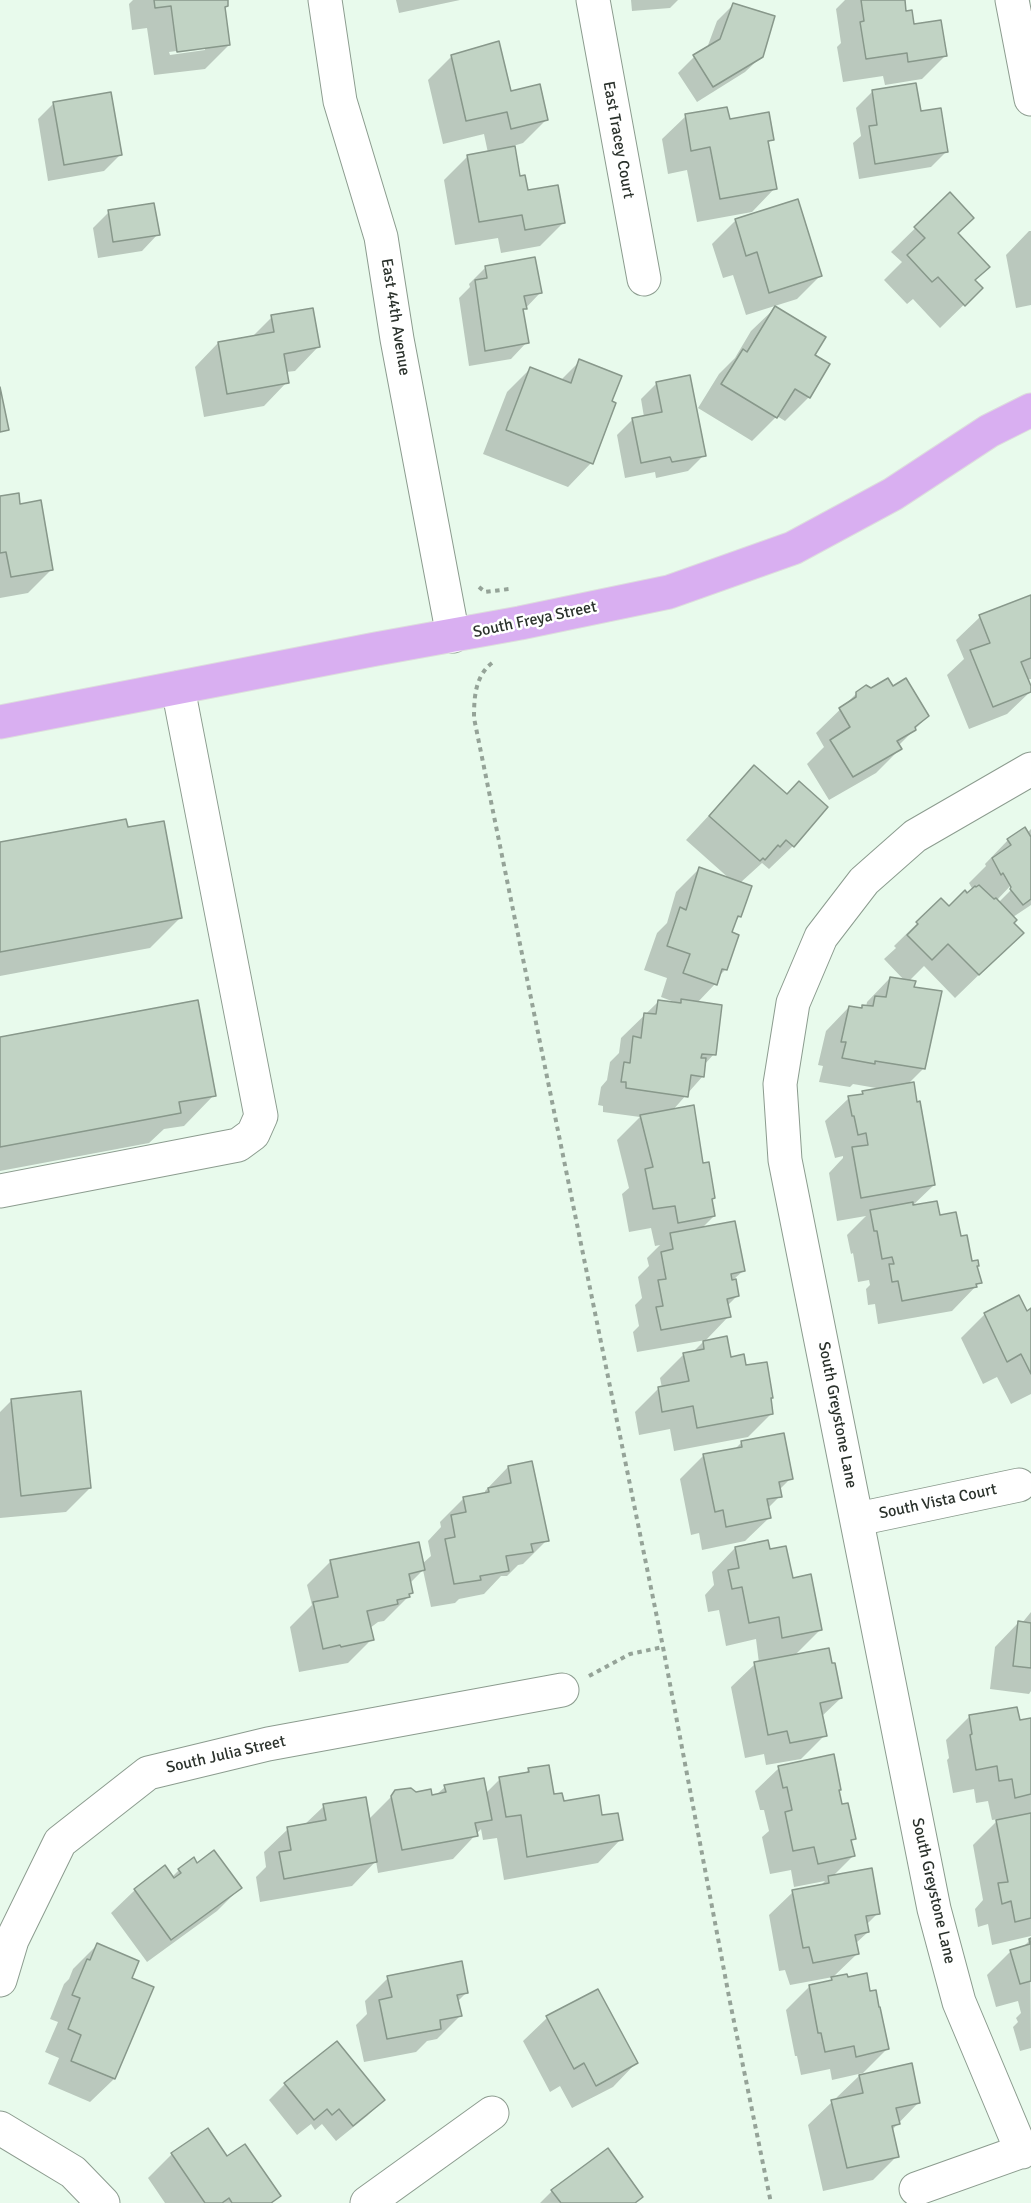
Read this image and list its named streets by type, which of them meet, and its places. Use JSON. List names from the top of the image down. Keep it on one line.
{"streets":{"main road":["South Freya Street"],"street":["East Tracey Court","East 44th Avenue","South Greystone Lane","South Vista Court","South Julia Street"]},"crossings":[["East 44th Avenue","South Freya Street"],["South Greystone Lane","South Vista Court"]]}
